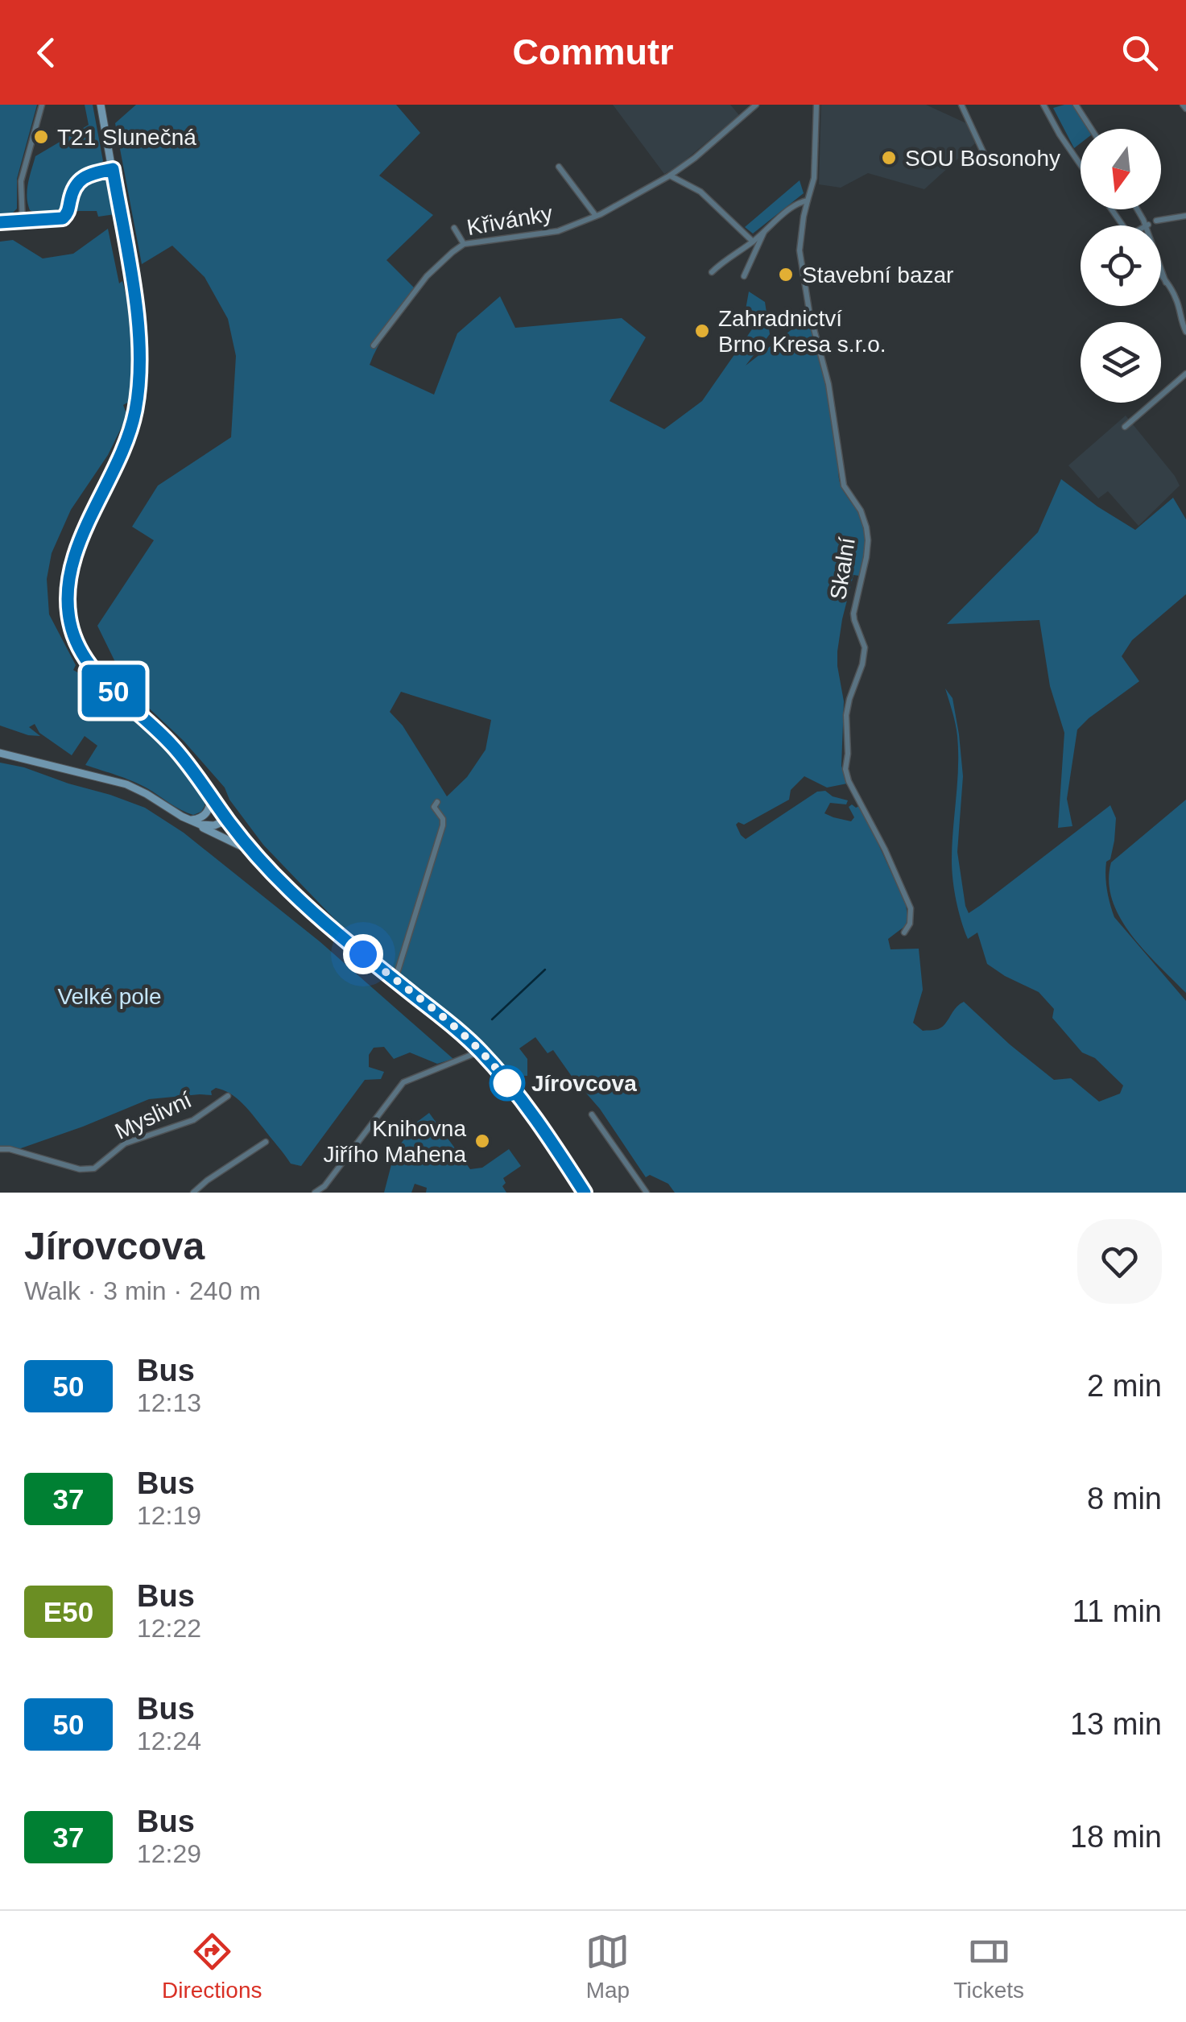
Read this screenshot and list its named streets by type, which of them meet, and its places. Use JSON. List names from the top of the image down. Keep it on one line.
{"streets":{"street":["Křivánky","Skalní","Myslivní"]},"parks":["Velké pole"],"places":["T21 Slunečná","SOU Bosonohy","Stavební bazar","Zahradnictví Brno Kresa s.r.o.","Jírovcova","Knihovna Jiřího Mahena"],"lines":["bus line 50"],"north":"bottom","page":{"header":"Commutr","on_map":"50","heading":["Jírovcova","Walk · 3 min · 240 m"],"list":[{"mark":"50","name":"Bus","note":"12:13","value":"2 min"},{"mark":"37","name":"Bus","note":"12:19","value":"8 min"},{"mark":"E50","name":"Bus","note":"12:22","value":"11 min"},{"mark":"50","name":"Bus","note":"12:24","value":"13 min"},{"mark":"37","name":"Bus","note":"12:29","value":"18 min"}],"tabs":["Directions","Map","Tickets"]}}
